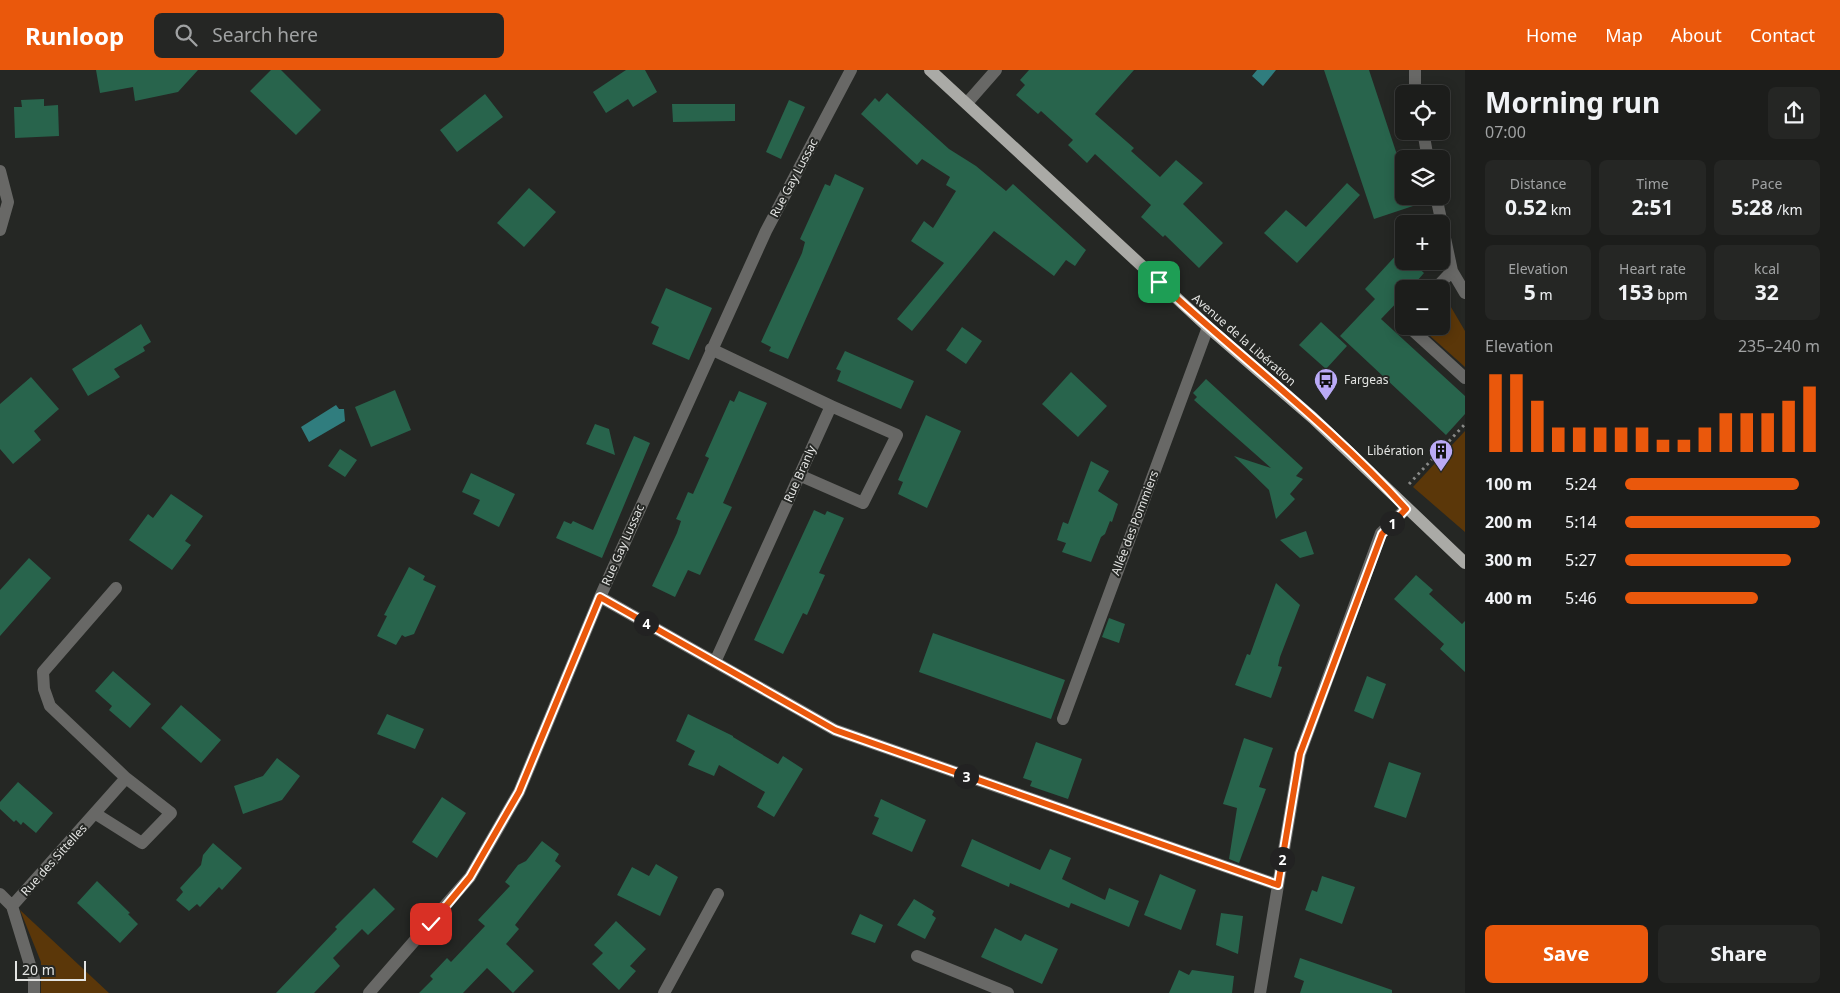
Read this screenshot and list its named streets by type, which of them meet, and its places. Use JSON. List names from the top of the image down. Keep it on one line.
{"streets":{"main road":["Avenue de la Libération"],"street":["Rue Gay Lussac","Rue Branly","Allée des Pommiers","Rue des Sittelles"]},"crossings":[["Rue Gay Lussac","Rue Branly"],["Avenue de la Libération","Allée des Pommiers"]],"places":{"bus stop":["Fargeas"],"building":["Libération"]},"scale_bar":"20 m","page":{"header":"Runloop","search":"Search here","nav":["Home","Map","About","Contact"],"heading":["Morning run","07:00"],"map_buttons":["+","−"],"stats":[["Distance","0.52 km"],["Time","2:51"],["Pace","5:28 /km"],["Elevation","5 m"],["Heart rate","153 bpm"],["kcal","32"]],"chart":["Elevation","235–240 m"],"list":[{"name":"100 m","note":"5:24"},{"name":"200 m","note":"5:14"},{"name":"300 m","note":"5:27"},{"name":"400 m","note":"5:46"}],"pins":["1","4","3","2"],"buttons":["Save","Share"],"scale":"20 m"}}
